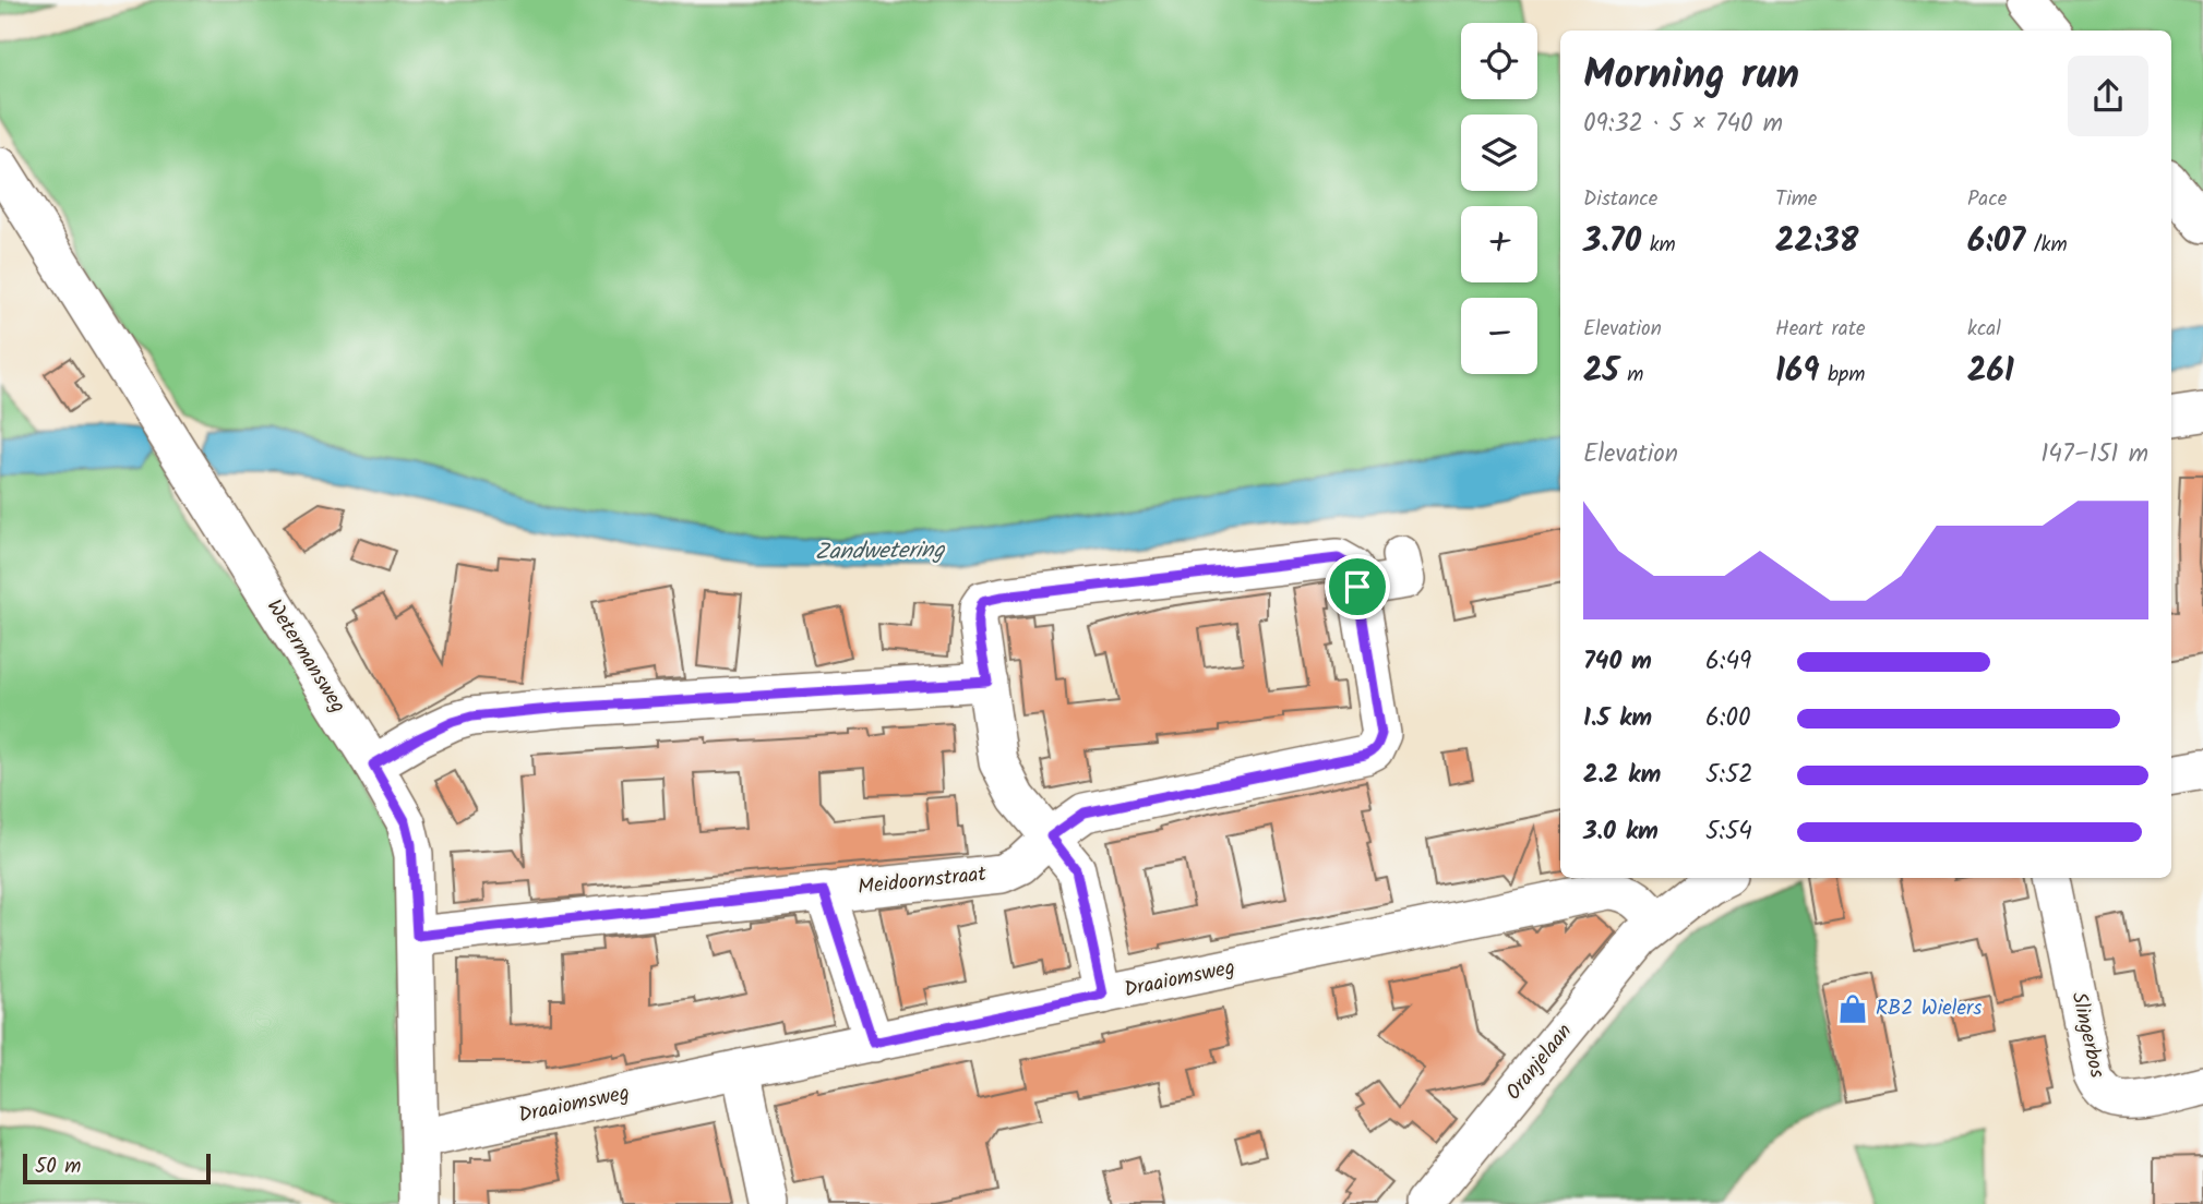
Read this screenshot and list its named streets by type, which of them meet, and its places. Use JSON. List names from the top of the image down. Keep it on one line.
{"streets":{"street":["Wetermansweg","Meidoornstraat","Draaiomsweg","Slingerbos","Oranjelaan"]},"crossings":[["Wetermansweg","Meidoornstraat"],["Wetermansweg","Draaiomsweg"],["Draaiomsweg","Oranjelaan"]],"water":["Zandwetering"],"places":{"shop":["RB2 Wielers"]},"scale_bar":"50 m","page":{"map_buttons":["+","−"],"heading":["Morning run","09:32 · 5 × 740 m"],"stats":[["Distance","3.70 km"],["Time","22:38"],["Pace","6:07 /km"],["Elevation","25 m"],["Heart rate","169 bpm"],["kcal","261"]],"chart":["Elevation","147–151 m"],"list":[{"name":"740 m","note":"6:49"},{"name":"1.5 km","note":"6:00"},{"name":"2.2 km","note":"5:52"},{"name":"3.0 km","note":"5:54"}],"scale":"50 m"}}
